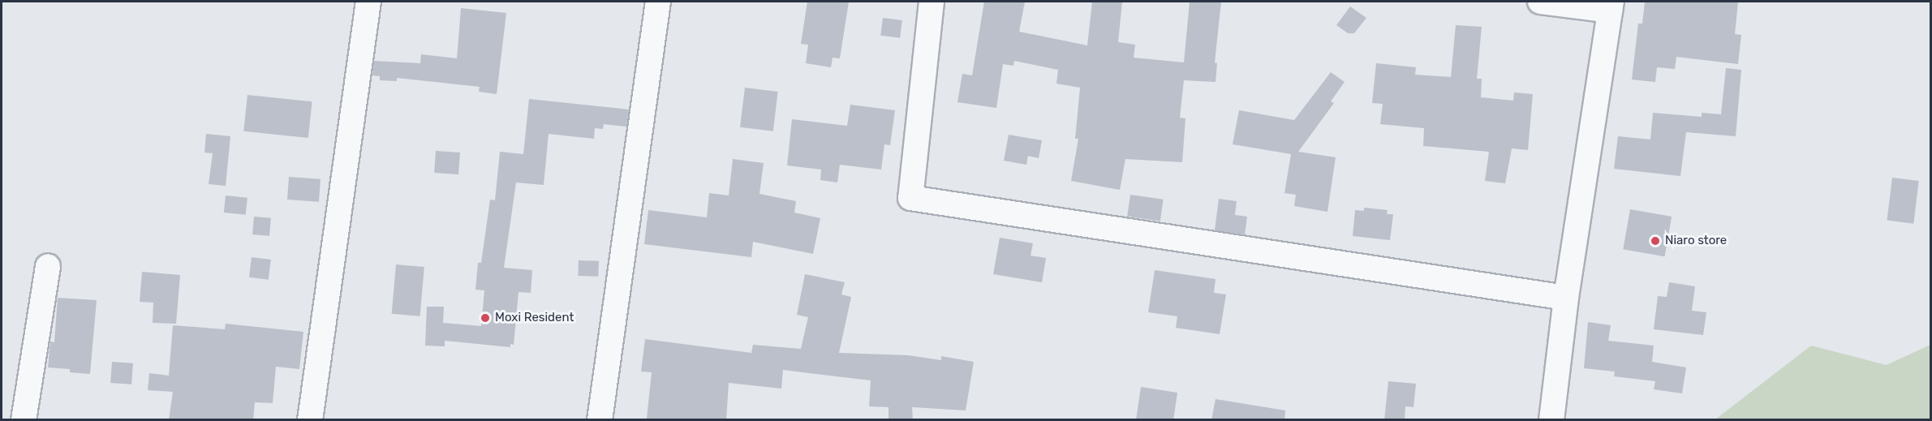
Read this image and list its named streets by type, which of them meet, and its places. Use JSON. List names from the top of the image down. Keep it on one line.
{"places":["Niaro store","Moxi Resident"]}
